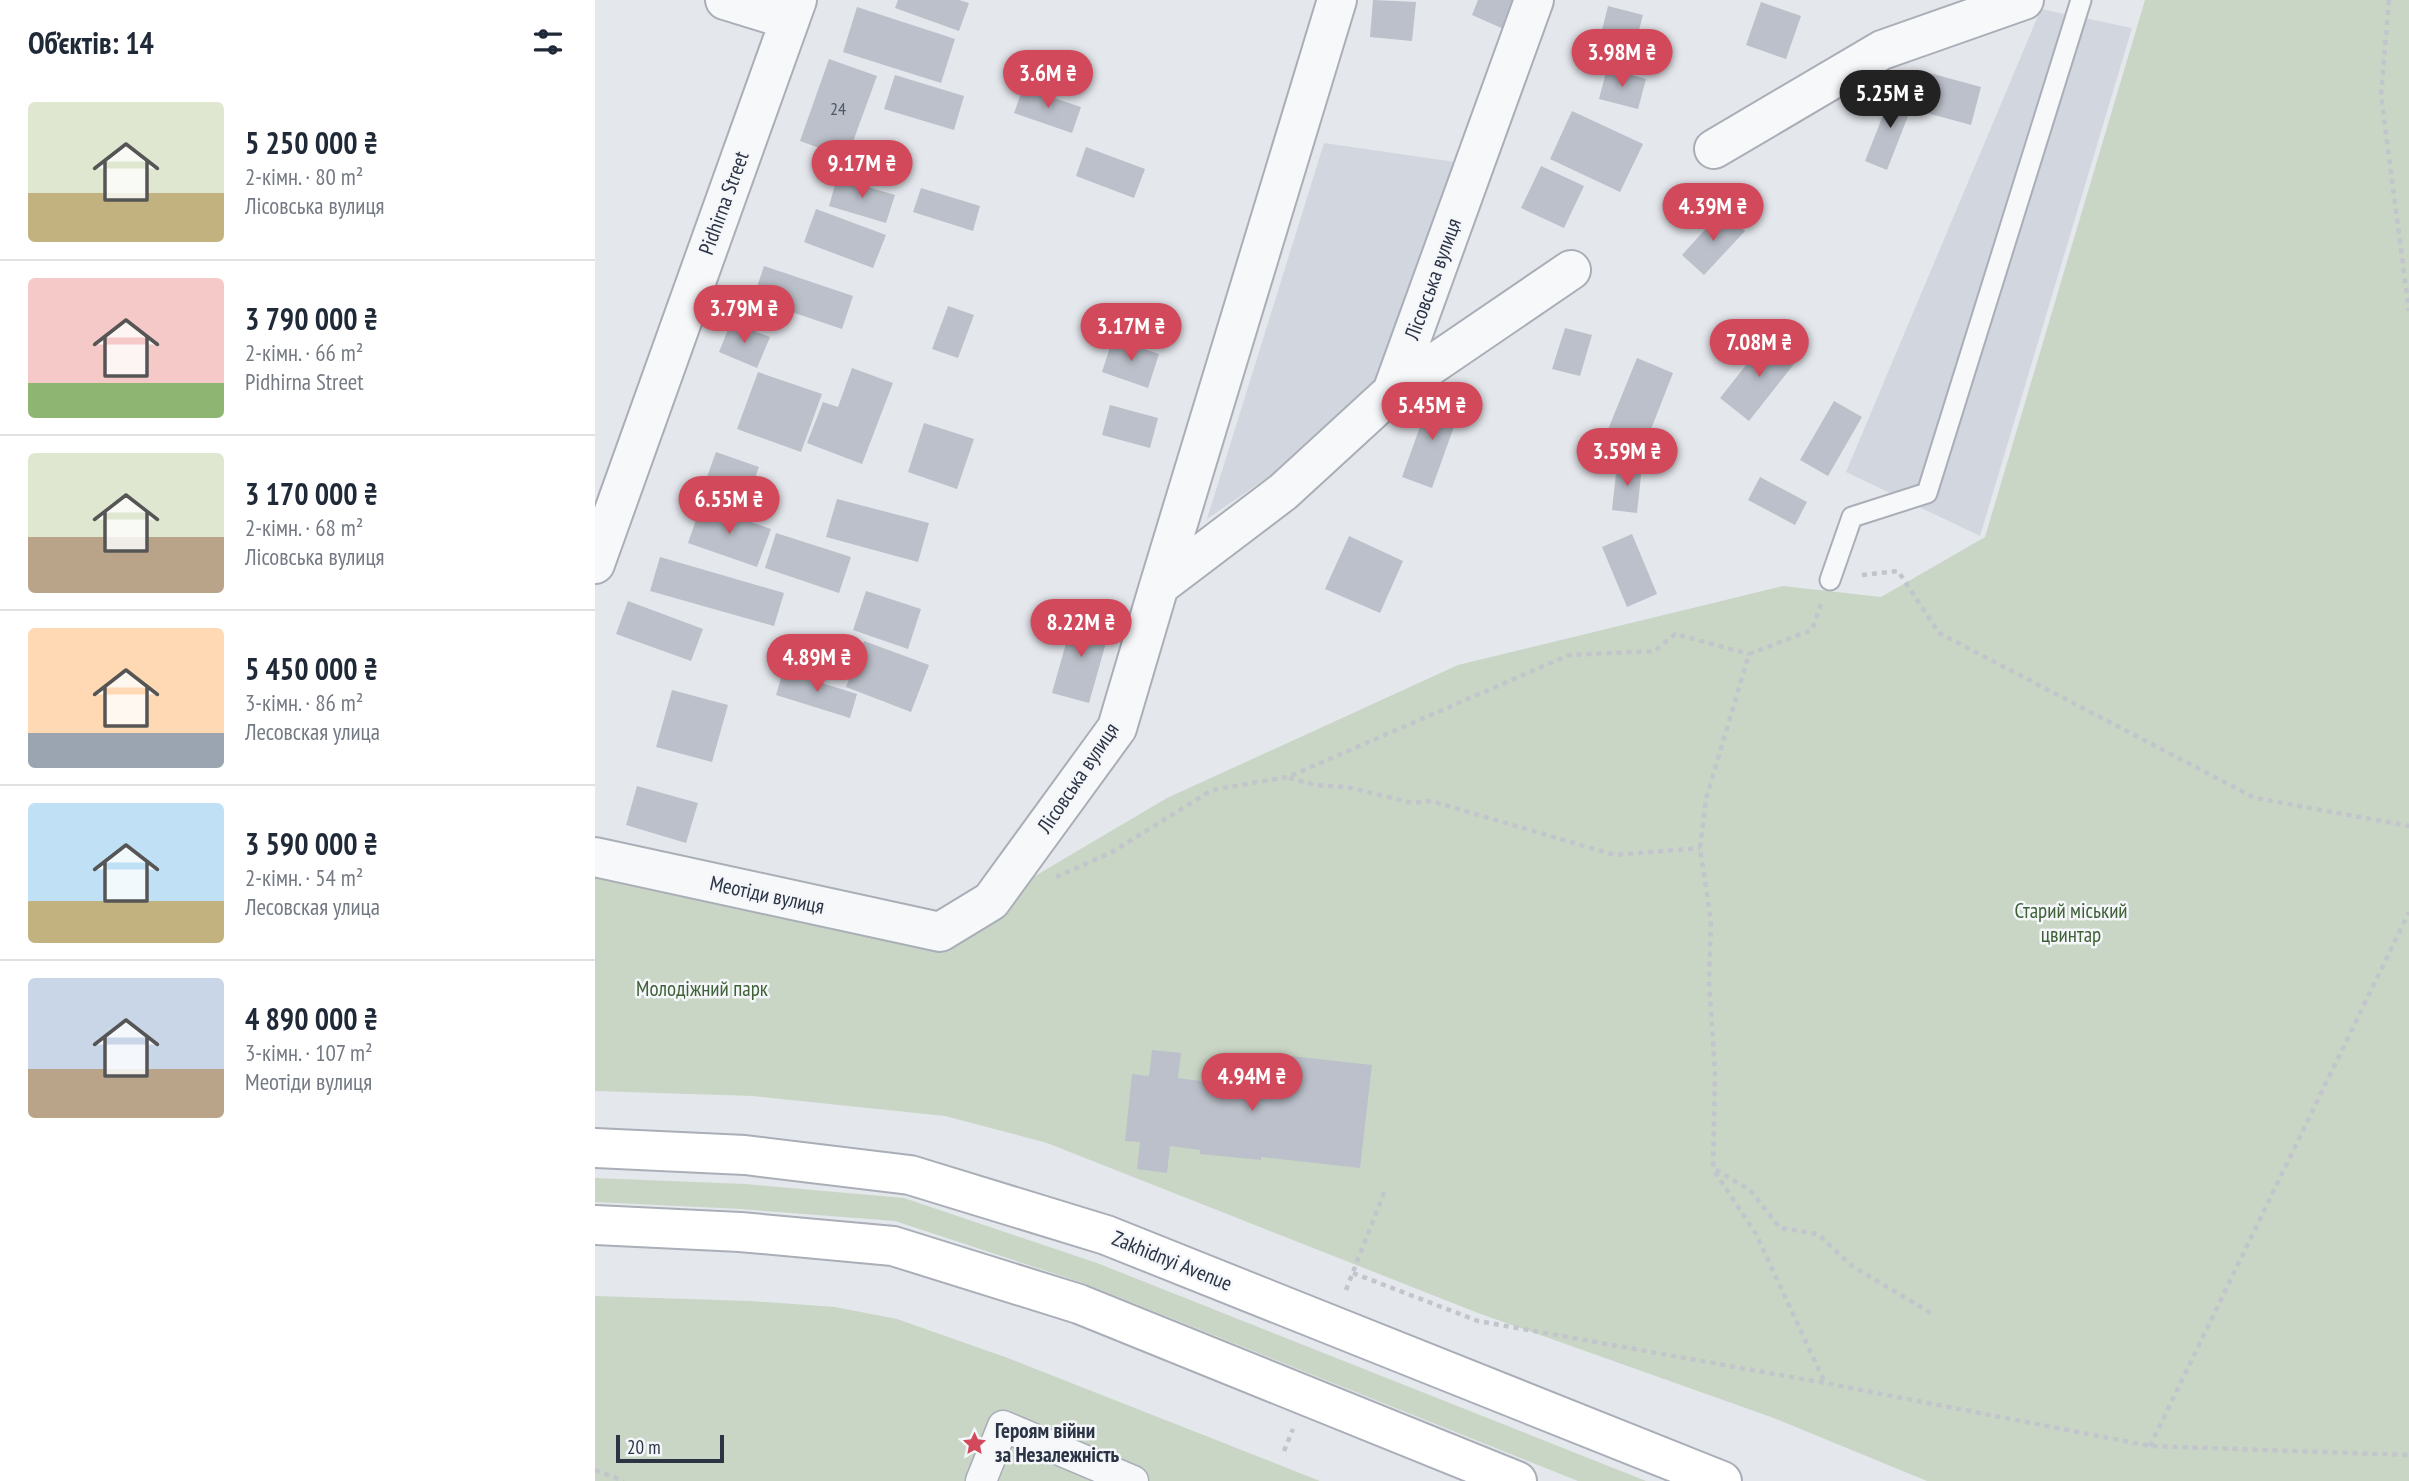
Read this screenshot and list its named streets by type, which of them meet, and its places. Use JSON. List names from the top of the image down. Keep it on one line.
{"streets":{"main road":["Zakhidnyi Avenue"],"street":["Pidhirna Street","Лісовська вулиця","Меотіди вулиця"]},"crossings":[["Лісовська вулиця","Меотіди вулиця"]],"parks":["Старий міський цвинтар","Молодіжний парк"],"places":{"place":["Героям війни за Незалежність"]},"house_numbers":["24"],"scale_bar":"20 m","page":{"heading":"Об’єктів: 14","price":["3.98M ₴","3.6M ₴","5.25M ₴","9.17M ₴","4.39M ₴","3.79M ₴","3.17M ₴","7.08M ₴","5.45M ₴","3.59M ₴","6.55M ₴","8.22M ₴","4.89M ₴","4.94M ₴"],"list":[{"name":"5 250 000 ₴","note":"2-кімн. · 80 m² · Лісовська вулиця"},{"name":"3 790 000 ₴","note":"2-кімн. · 66 m² · Pidhirna Street"},{"name":"3 170 000 ₴","note":"2-кімн. · 68 m² · Лісовська вулиця"},{"name":"5 450 000 ₴","note":"3-кімн. · 86 m² · Лесовская улица"},{"name":"3 590 000 ₴","note":"2-кімн. · 54 m² · Лесовская улица"},{"name":"4 890 000 ₴","note":"3-кімн. · 107 m² · Меотіди вулиця"}],"scale":"20 m"}}
